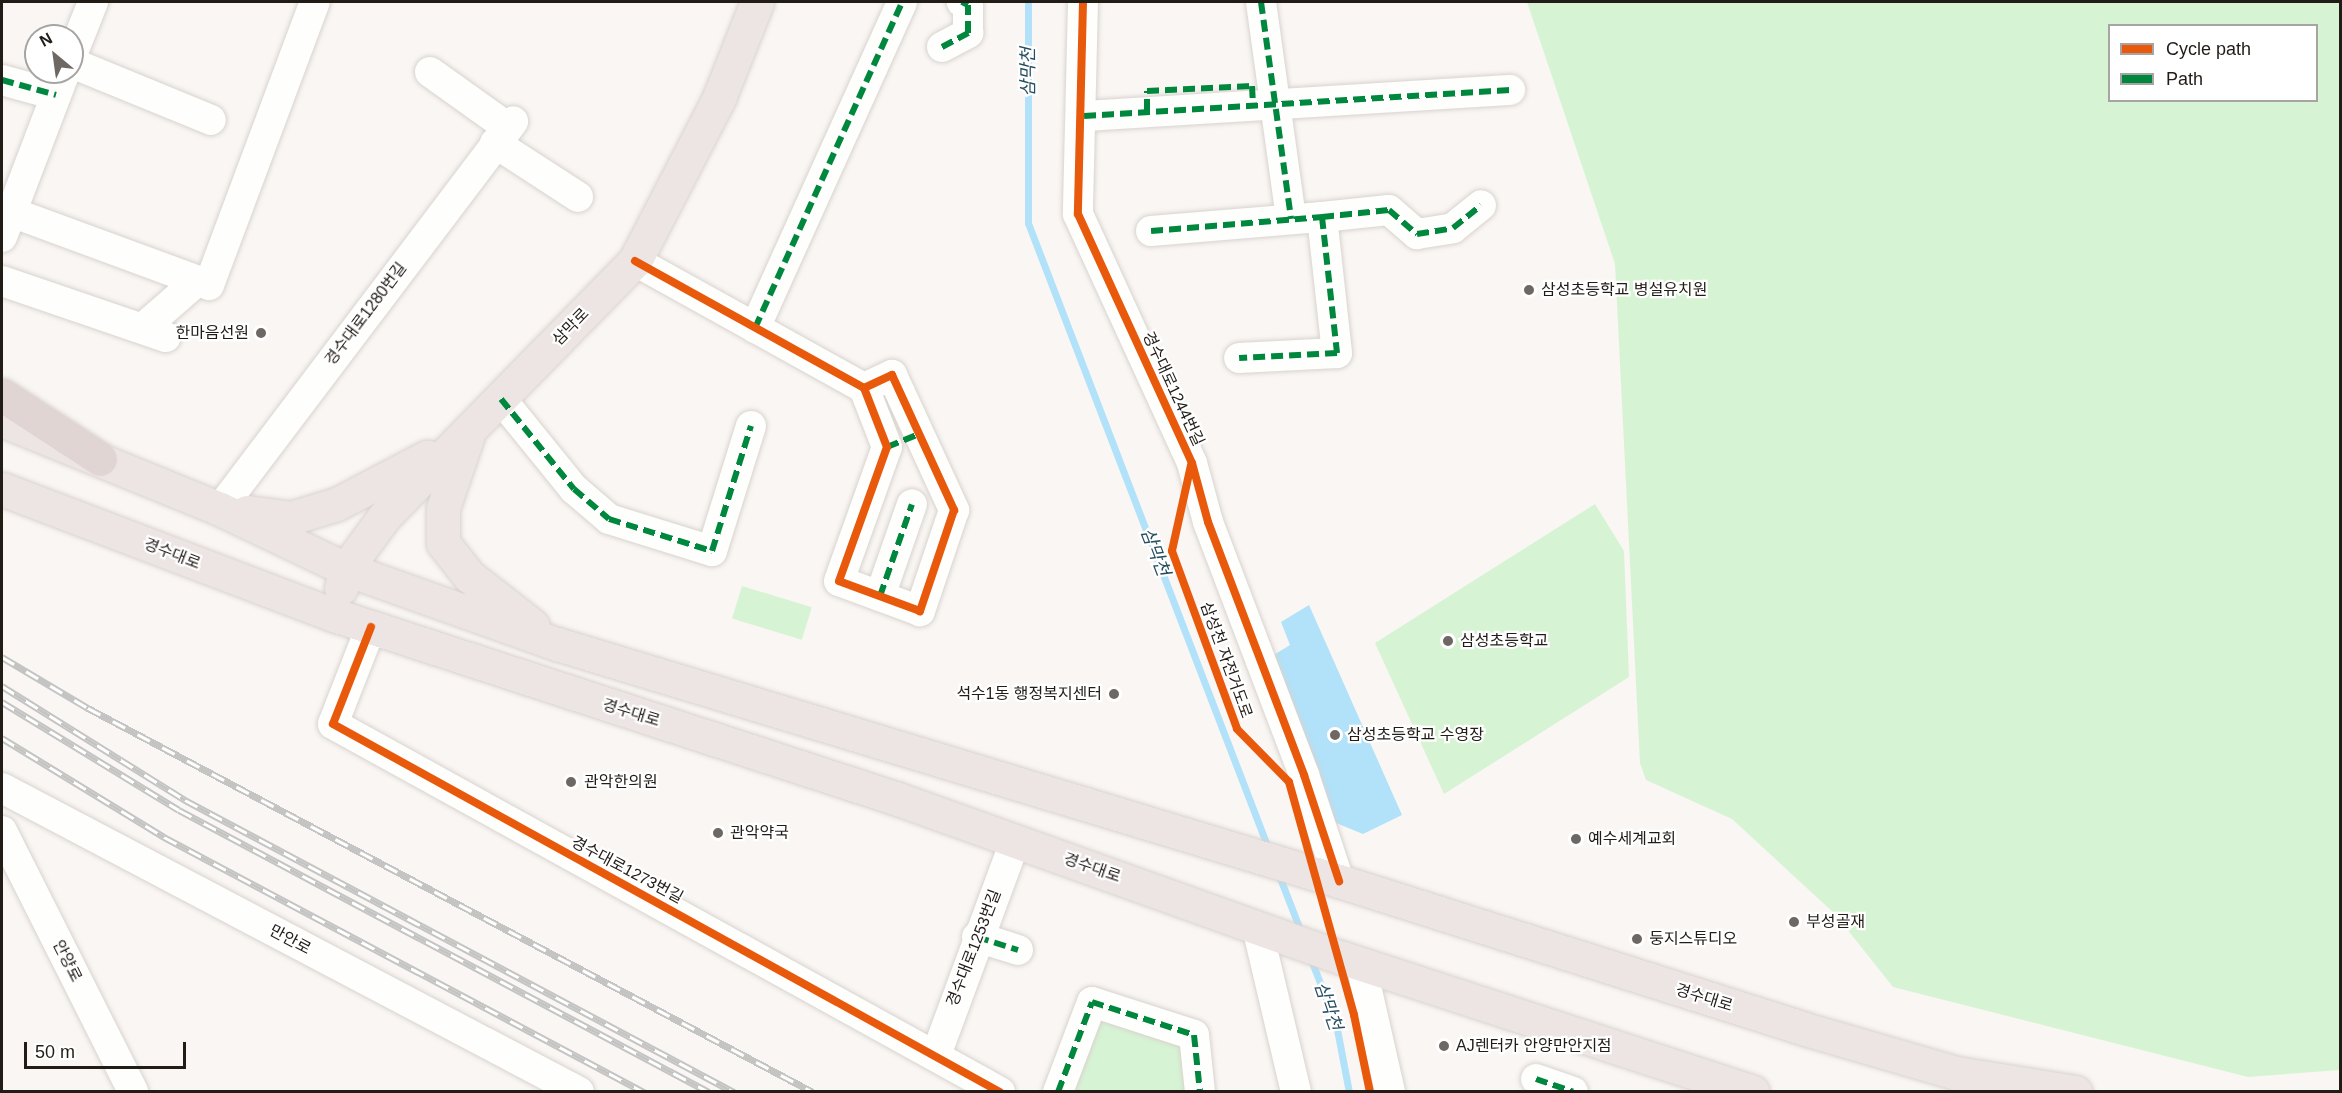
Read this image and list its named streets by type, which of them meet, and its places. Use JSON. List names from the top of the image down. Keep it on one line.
{"streets":{"main road":["삼막로","경수대로"],"street":["경수대로1280번길","경수대로1244번길","경수대로1273번길","만안로","경수대로1253번길","안양로"],"cycle path":["삼성천 자전거도로"]},"crossings":[["삼막로","경수대로"],["경수대로1244번길","경수대로"],["경수대로","경수대로1273번길"],["경수대로","경수대로1253번길"],["경수대로1273번길","경수대로1253번길"]],"water":["삼막천"],"places":["삼성초등학교 병설유치원","한마음선원","삼성초등학교","석수1동 행정복지센터","삼성초등학교 수영장","관악한의원","관악약국","예수세계교회","부성골재","둥지스튜디오","AJ렌터카 안양만안지점"],"legend":["Cycle path","Path"],"scale_bar":"50 m","north":"top left"}
